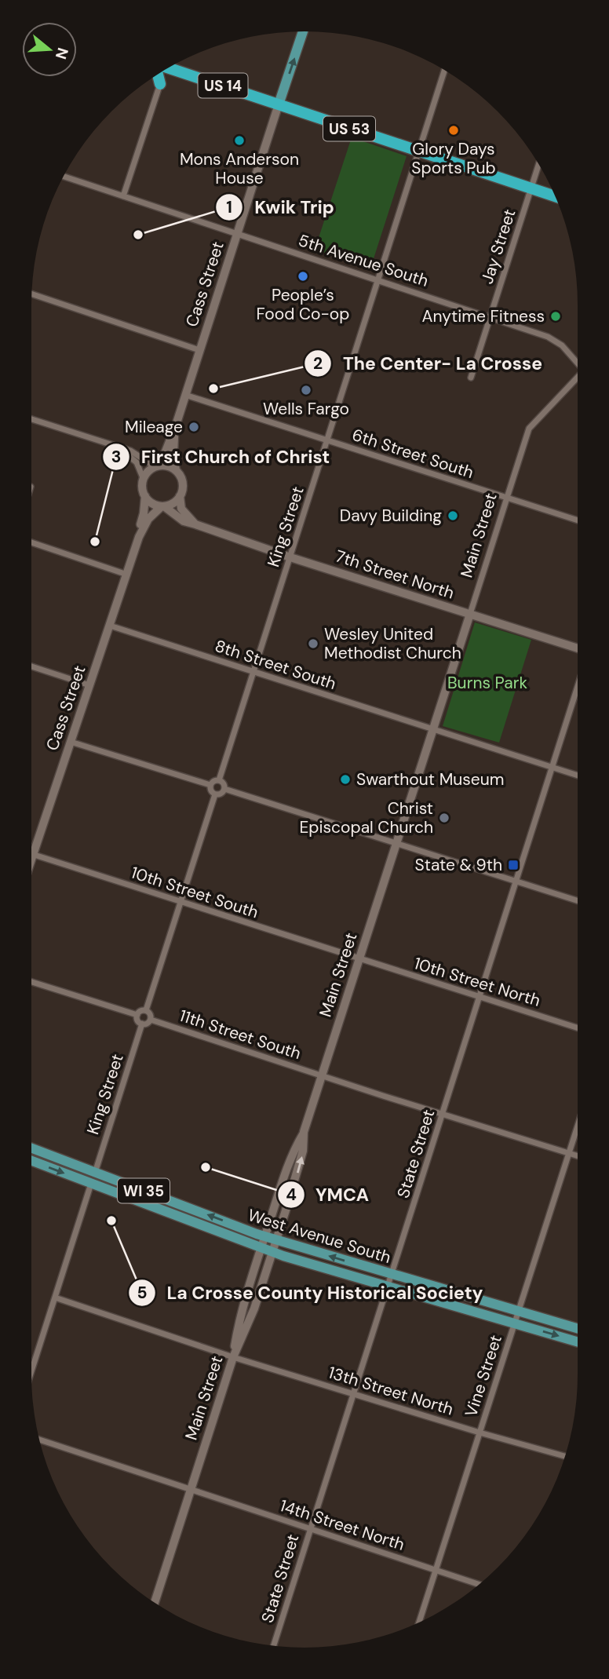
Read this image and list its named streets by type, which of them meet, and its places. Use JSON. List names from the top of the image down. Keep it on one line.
{"streets":{"highway":["US 14","US 53"],"main road":["Cass Street","WI 35","West Avenue South"],"street":["Jay Street","5th Avenue South","6th Street South","King Street","Main Street","7th Street North","8th Street South","10th Street South","10th Street North","11th Street South","State Street","Vine Street","13th Street North","14th Street North"]},"crossings":[["US 14","US 53"],["US 14","Cass Street"],["US 53","Jay Street"],["US 53","Cass Street"],["US 53","King Street"],["Jay Street","5th Avenue South"],["5th Avenue South","Cass Street"],["5th Avenue South","King Street"],["Cass Street","6th Street South"],["Cass Street","7th Street North"],["Cass Street","8th Street South"],["Cass Street","10th Street South"],["6th Street South","King Street"],["6th Street South","Main Street"],["King Street","7th Street North"],["King Street","8th Street South"],["King Street","11th Street South"],["King Street","West Avenue South"],["Main Street","7th Street North"],["Main Street","8th Street South"],["Main Street","10th Street South"],["Main Street","10th Street North"],["Main Street","11th Street South"],["Main Street","WI 35"],["Main Street","West Avenue South"],["Main Street","13th Street North"],["Main Street","14th Street North"],["8th Street South","State Street"],["10th Street South","10th Street North"],["10th Street North","State Street"],["11th Street South","State Street"],["11th Street South","Vine Street"],["State Street","WI 35"],["State Street","West Avenue South"],["State Street","13th Street North"],["State Street","14th Street North"],["WI 35","West Avenue South"],["WI 35","Vine Street"],["West Avenue South","Vine Street"],["Vine Street","13th Street North"],["Vine Street","14th Street North"]],"parks":["Burns Park"],"places":{"other":["Glory Days Sports Pub","Mons Anderson House","Kwik Trip","People’s Food Co-op","Anytime Fitness","The Center- La Crosse","Wells Fargo","Mileage","Davy Building","First Church of Christ","Wesley United Methodist Church","Swarthout Museum","Christ Episcopal Church","YMCA","La Crosse County Historical Society"],"transit":["State & 9th"]},"north":"right"}
